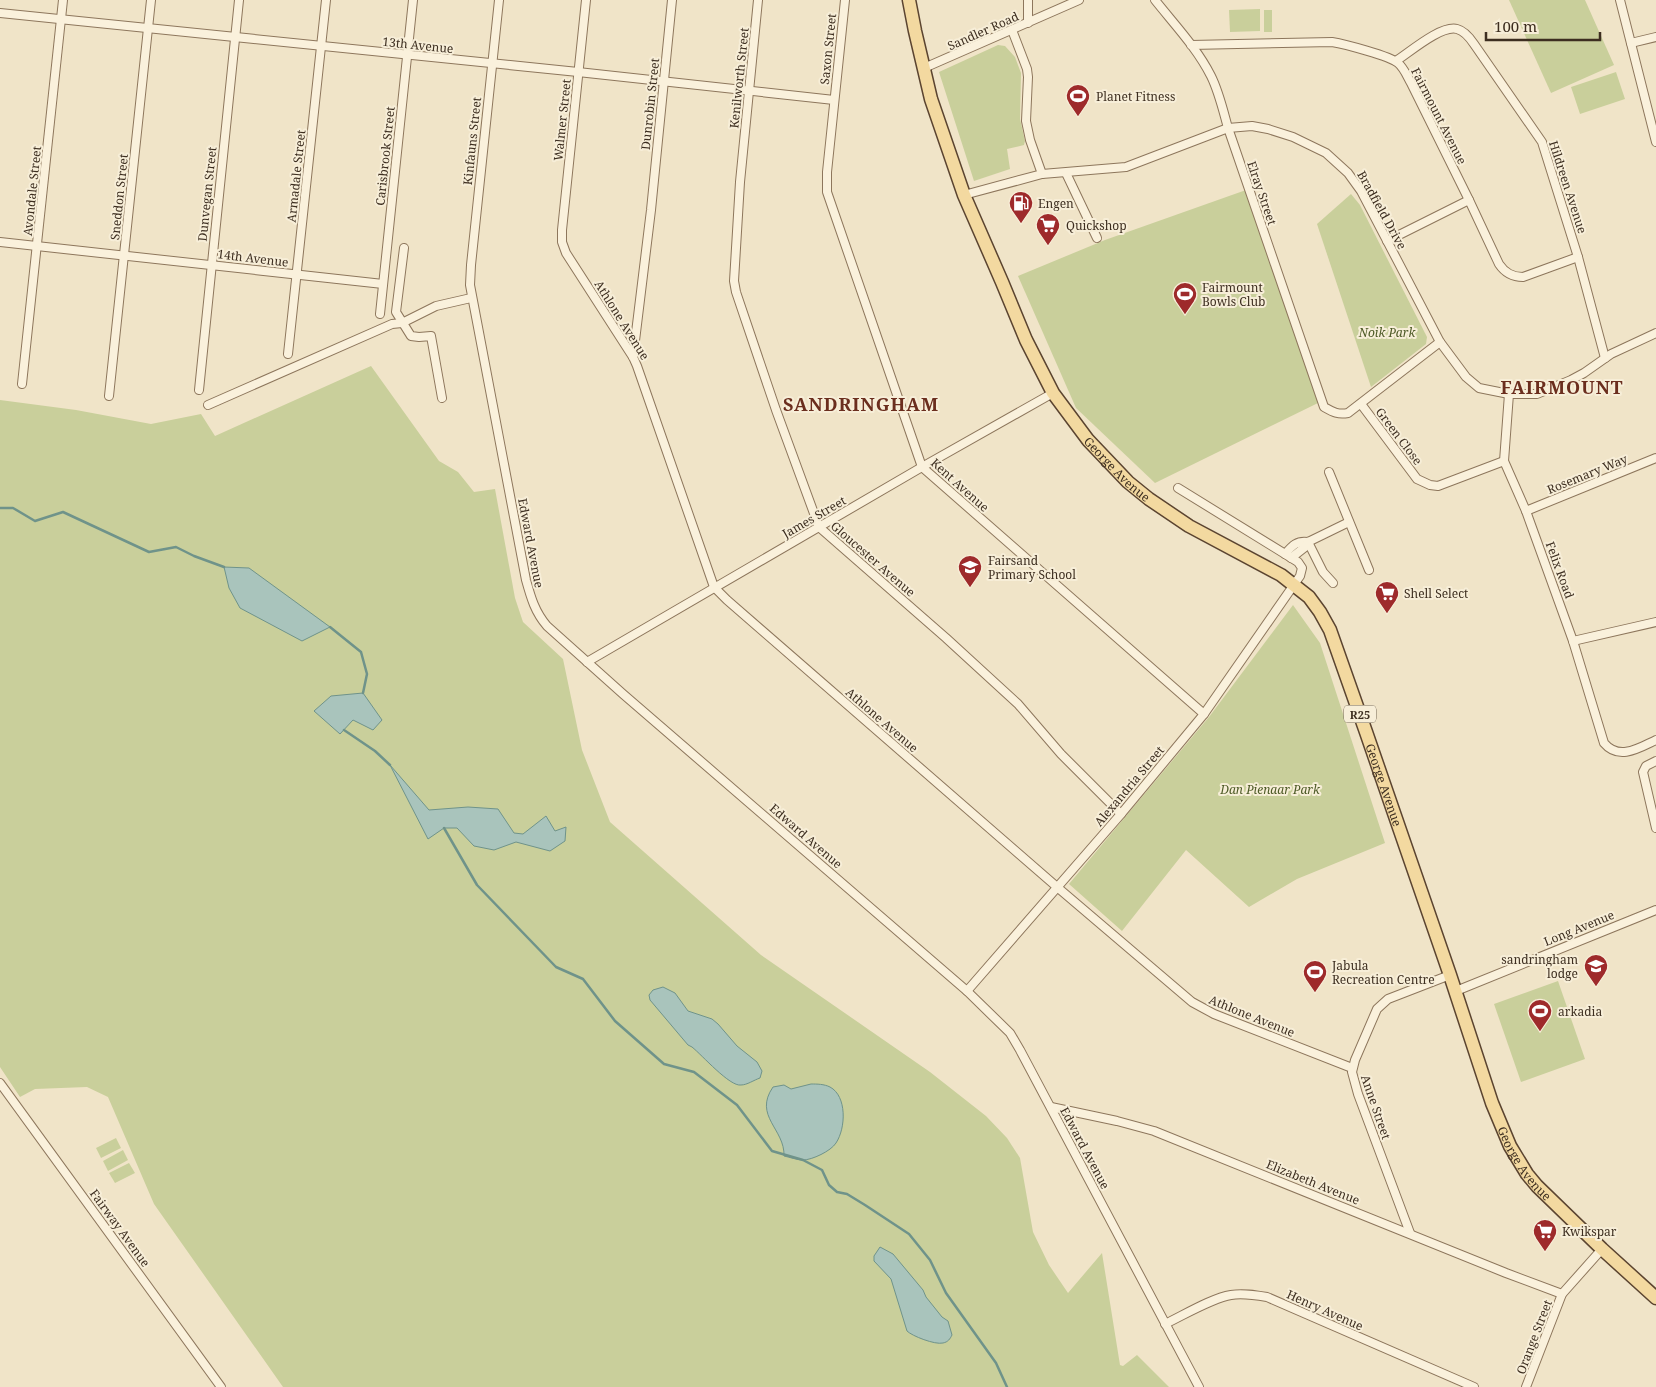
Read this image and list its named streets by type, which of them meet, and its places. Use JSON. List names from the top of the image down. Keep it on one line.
{"streets":{"main road":["George Avenue","R25"],"street":["Sandler Road","13th Avenue","Saxon Street","Kenilworth Street","Dunrobin Street","Fairmount Avenue","Walmer Street","Kinfauns Street","Carisbrook Street","Armadale Street","Hildreen Avenue","Avondale Street","Elray Street","Dunvegan Street","Sneddon Street","Bradfield Drive","14th Avenue","Athlone Avenue","Green Close","Rosemary Way","Kent Avenue","James Street","Edward Avenue","Gloucester Avenue","Felix Road","Alexandria Street","Long Avenue","Anne Street","Elizabeth Avenue","Fairway Avenue","Henry Avenue","Orange Street"]},"crossings":[["Sandler Road","George Avenue"],["Sandler Road","R25"],["13th Avenue","Saxon Street"],["13th Avenue","Kenilworth Street"],["13th Avenue","Dunrobin Street"],["13th Avenue","Walmer Street"],["13th Avenue","Kinfauns Street"],["13th Avenue","Carisbrook Street"],["13th Avenue","Armadale Street"],["13th Avenue","Avondale Street"],["13th Avenue","Dunvegan Street"],["13th Avenue","Sneddon Street"],["13th Avenue","Kent Avenue"],["Saxon Street","Kent Avenue"],["Kenilworth Street","Gloucester Avenue"],["Dunrobin Street","Athlone Avenue"],["Fairmount Avenue","Hildreen Avenue"],["Fairmount Avenue","Elray Street"],["Walmer Street","Athlone Avenue"],["Kinfauns Street","Edward Avenue"],["Carisbrook Street","14th Avenue"],["Armadale Street","14th Avenue"],["Hildreen Avenue","Bradfield Drive"],["Avondale Street","14th Avenue"],["Elray Street","Bradfield Drive"],["Elray Street","Green Close"],["Dunvegan Street","14th Avenue"],["Sneddon Street","14th Avenue"],["Bradfield Drive","Green Close"],["Bradfield Drive","George Avenue"],["Bradfield Drive","Felix Road"],["Athlone Avenue","James Street"],["Athlone Avenue","Alexandria Street"],["Athlone Avenue","Anne Street"],["Green Close","Felix Road"],["George Avenue","James Street"],["George Avenue","R25"],["George Avenue","Alexandria Street"],["George Avenue","Long Avenue"],["George Avenue","Anne Street"],["George Avenue","Orange Street"],["Rosemary Way","Felix Road"],["Kent Avenue","James Street"],["Kent Avenue","Alexandria Street"],["James Street","Edward Avenue"],["James Street","Gloucester Avenue"],["Edward Avenue","Alexandria Street"],["Edward Avenue","Elizabeth Avenue"],["Edward Avenue","Henry Avenue"],["Gloucester Avenue","Alexandria Street"],["Anne Street","Elizabeth Avenue"],["Elizabeth Avenue","Orange Street"]],"districts":["FAIRMOUNT","SANDRINGHAM"],"parks":["Noik Park","Dan Pienaar Park"],"places":{"sports":["Planet Fitness","Fairmount Bowls Club","Jabula Recreation Centre","arkadia"],"fuel station":["Engen"],"supermarket":["Quickshop","Shell Select","Kwikspar"],"school or university":["Fairsand Primary School","sandringham lodge"]},"scale_bar":"100 m"}
